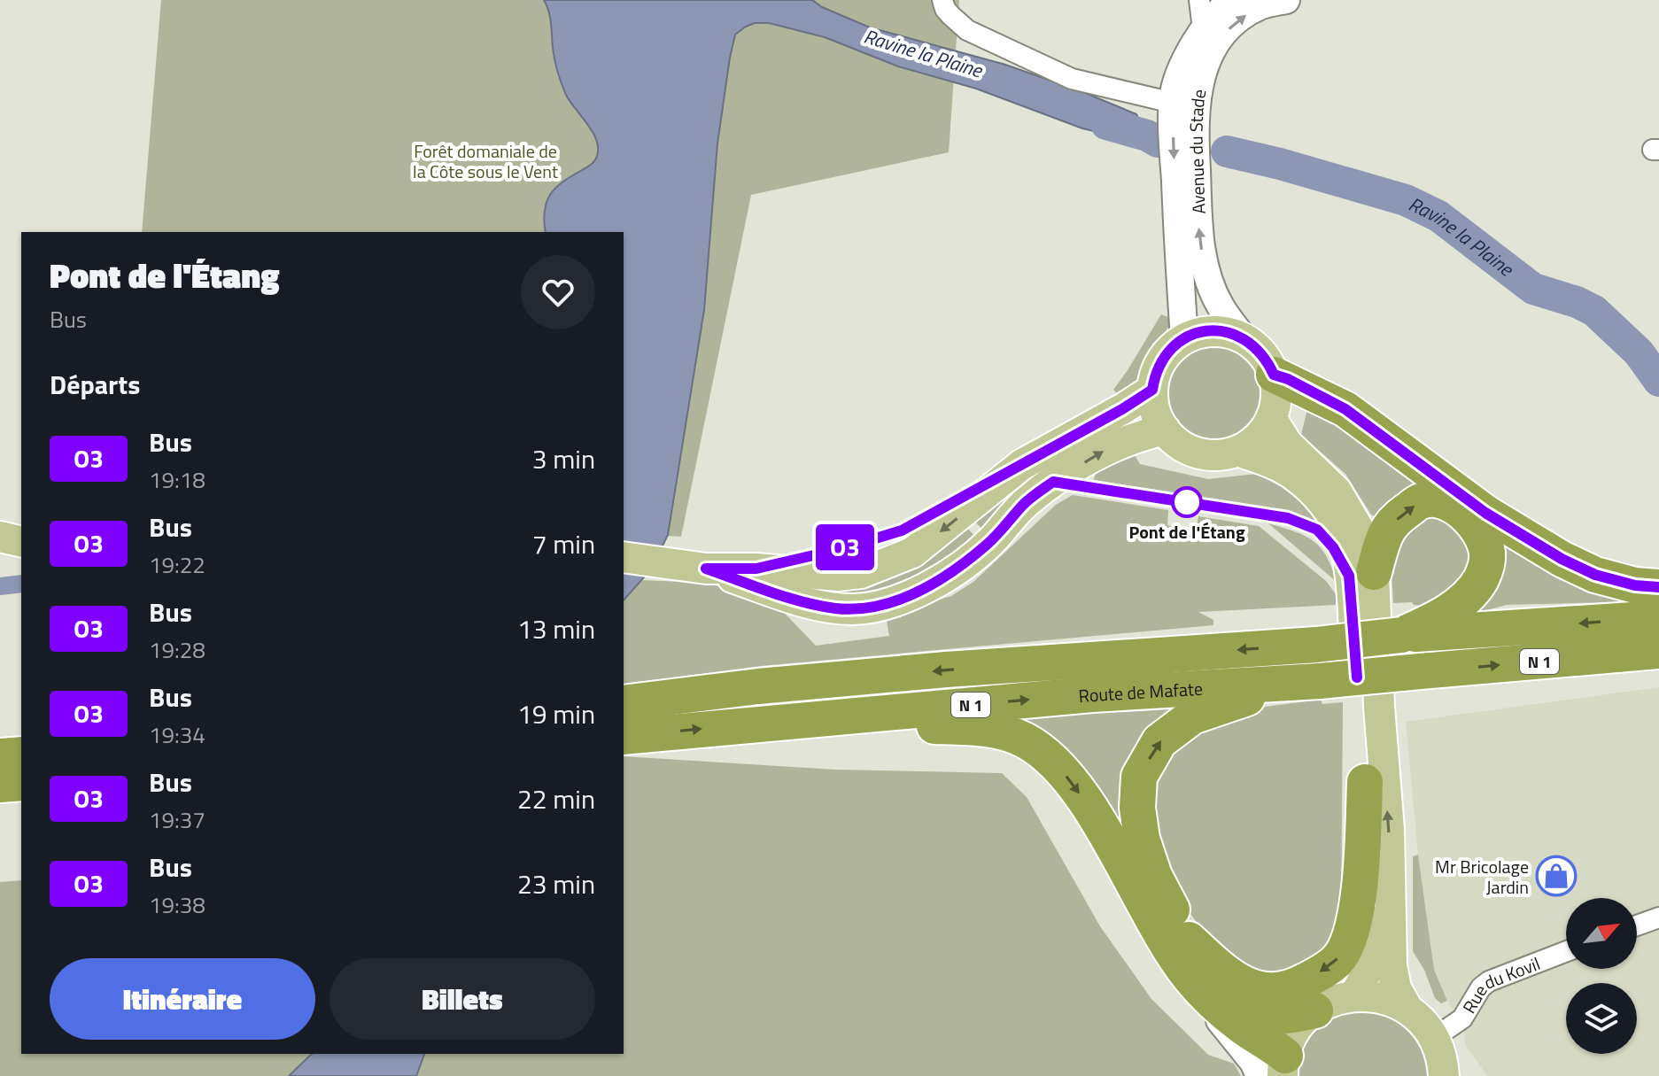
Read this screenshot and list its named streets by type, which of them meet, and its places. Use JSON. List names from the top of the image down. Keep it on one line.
{"streets":{"highway":["N 1","Route de Mafate"],"street":["Avenue du Stade","Rue du Kovil"]},"water":["Ravine la Plaine"],"parks":["Forêt domaniale de la Côte sous le Vent"],"places":{"other":["Pont de l'Étang"],"shop":["Mr Bricolage Jardin"]},"lines":["bus line O3"],"north":"top right","page":{"on_map":"O3","heading":[["Pont de l'Étang","Bus"],"Départs"],"list":[{"mark":"O3","name":"Bus","note":"19:18","value":"3 min"},{"mark":"O3","name":"Bus","note":"19:22","value":"7 min"},{"mark":"O3","name":"Bus","note":"19:28","value":"13 min"},{"mark":"O3","name":"Bus","note":"19:34","value":"19 min"},{"mark":"O3","name":"Bus","note":"19:37","value":"22 min"},{"mark":"O3","name":"Bus","note":"19:38","value":"23 min"}],"buttons":["Itinéraire","Billets"]}}
